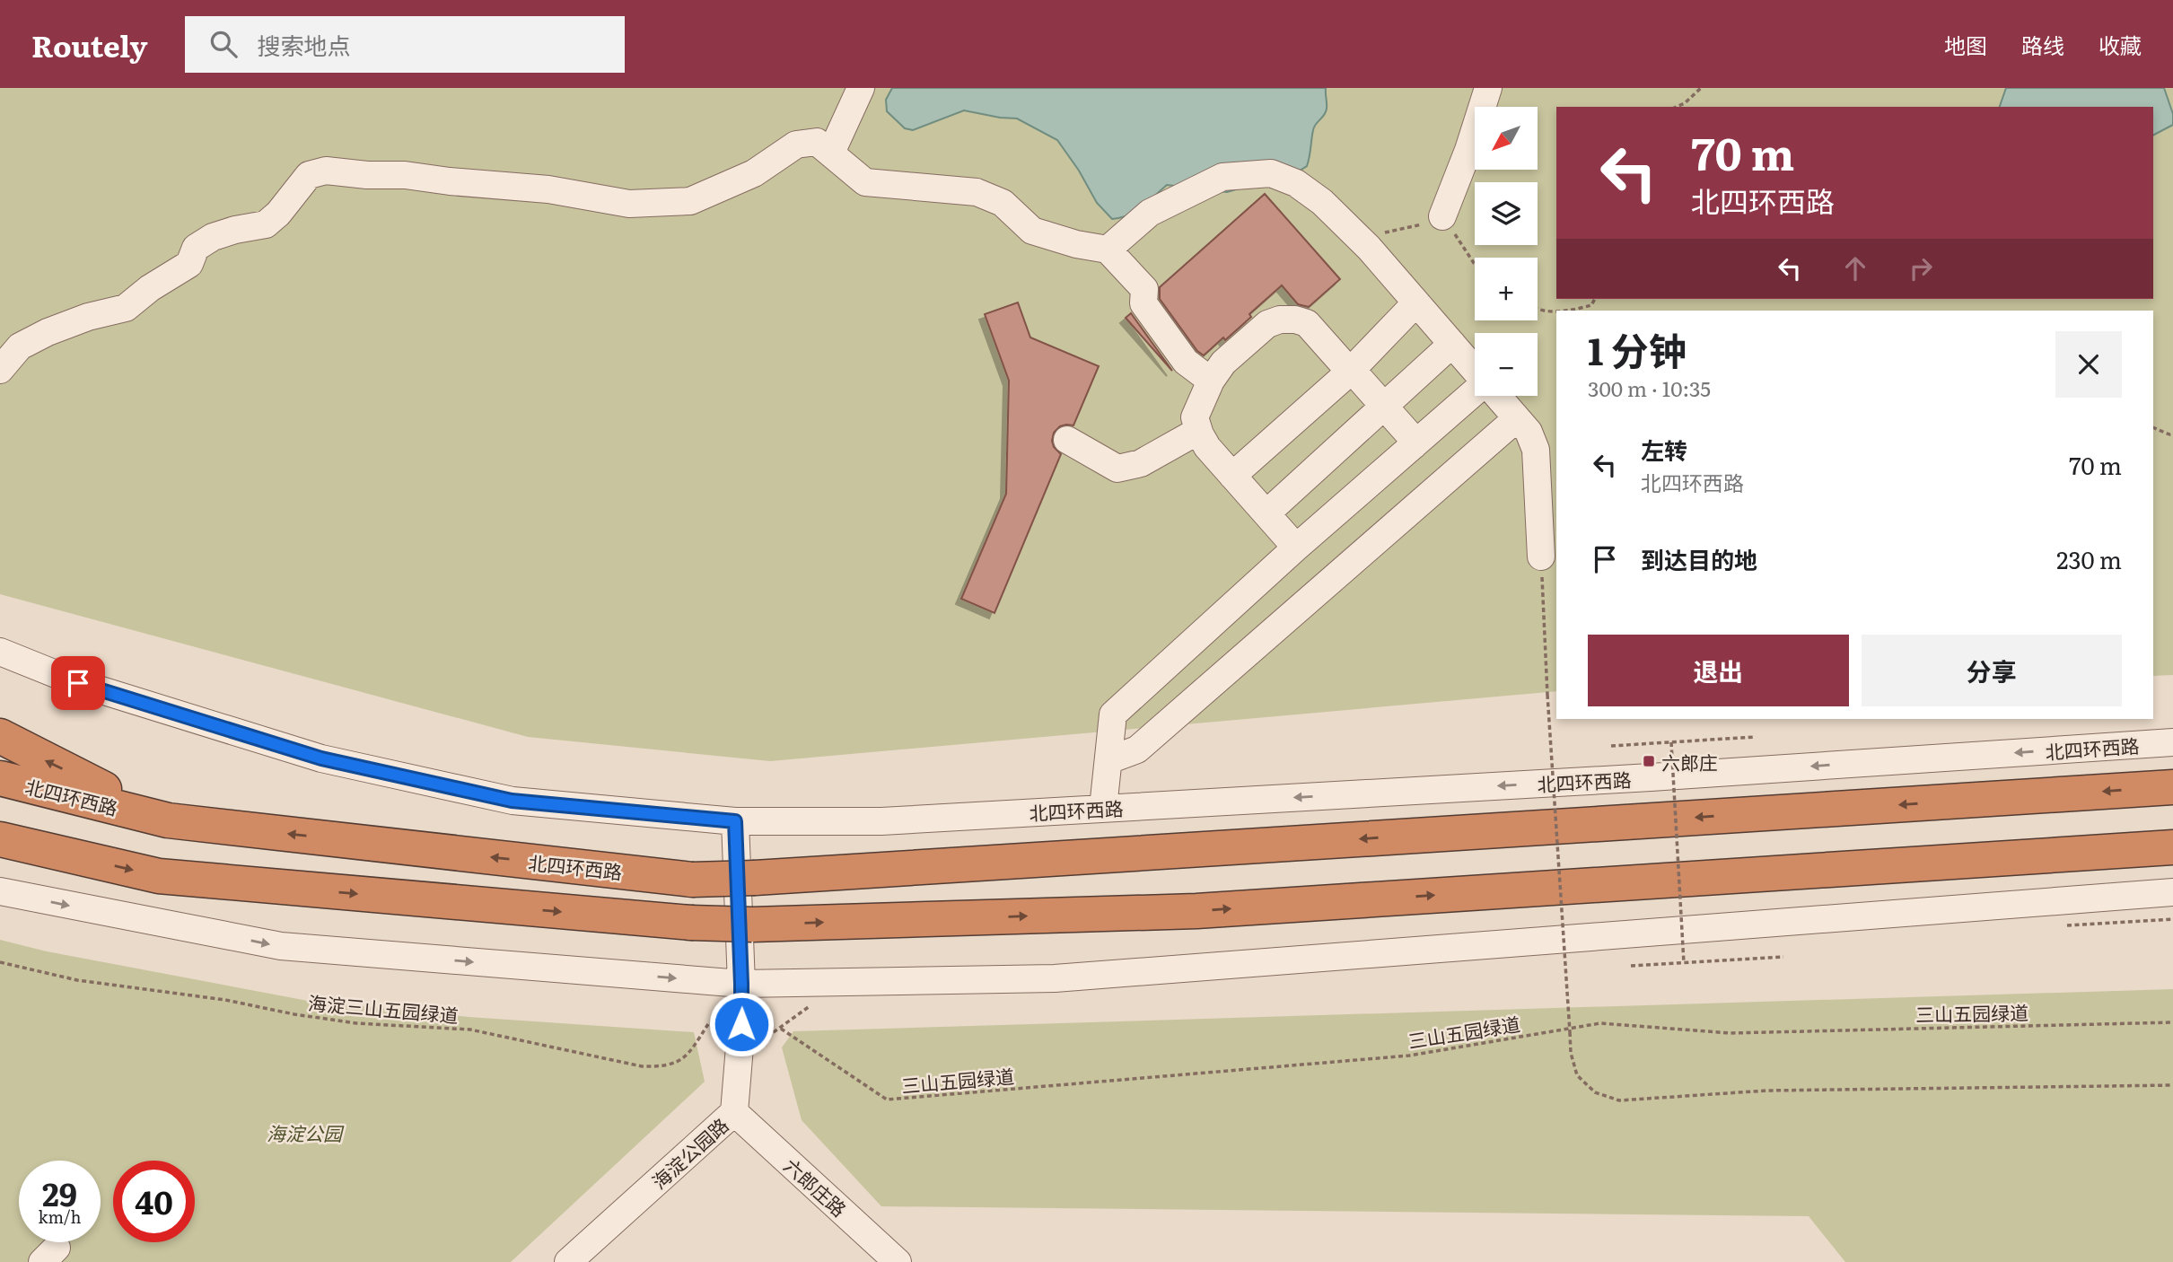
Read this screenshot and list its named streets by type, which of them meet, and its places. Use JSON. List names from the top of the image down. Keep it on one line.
{"streets":{"highway":["北四环西路"],"street":["海淀公园路","六郎庄路"],"path":["海淀三山五园绿道","三山五园绿道"]},"crossings":[["北四环西路","海淀公园路"],["海淀公园路","六郎庄路"]],"parks":["海淀公园"],"places":{"transit":["六郎庄"]},"north":"bottom left","page":{"header":"Routely","search":"搜索地点","nav":["地图","路线","收藏"],"map_buttons":["+","−"],"turn":["70 m","北四环西路"],"heading":["1 分钟","300 m · 10:35"],"list":[{"name":"左转","note":"北四环西路","value":"70 m"},{"name":"到达目的地","value":"230 m"}],"buttons":["退出","分享"],"speed":"29 km/h","limit":"40"}}
